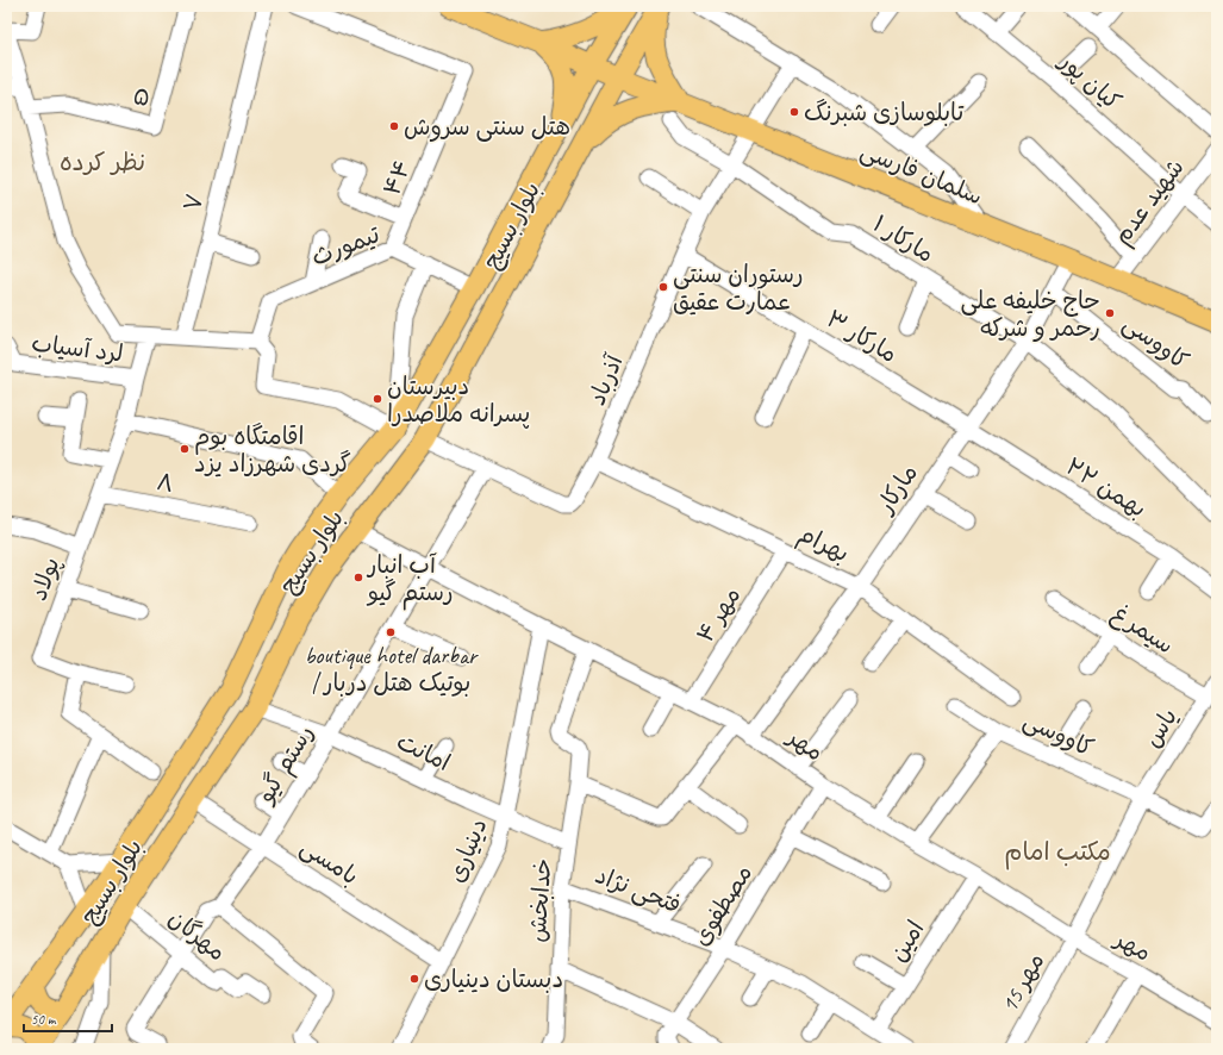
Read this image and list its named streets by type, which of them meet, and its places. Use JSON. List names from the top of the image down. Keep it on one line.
{"streets":{"main road":["سلمان فارسی","بلوار بسیج"],"street":["کیان پور","۵","۴۴","شهید عدم","۷","مارکار ۱","تیمورث","مارکار ۳","کاووسی","لرد آسیاب","آذرباد","۸","۲۲ بهمن","مارکار","بهرام","پولاد","مهر ۴","سیمرغ","یاس","مهر","امانت","رستم گیو","دینیاری","بامسی","فتحی نژاد","خدابخش","مصطفوی","مهرگان","امین","مهر 15"]},"crossings":[["کیان پور","شهید عدم"],["سلمان فارسی","شهید عدم"],["سلمان فارسی","بلوار بسیج"],["سلمان فارسی","آذرباد"],["سلمان فارسی","مارکار"],["۴۴","تیمورث"],["بلوار بسیج","تیمورث"],["بلوار بسیج","آذرباد"],["بلوار بسیج","مهر"],["بلوار بسیج","امانت"],["بلوار بسیج","بامسی"],["بلوار بسیج","مهرگان"],["مارکار ۱","آذرباد"],["مارکار ۱","مارکار"],["مارکار ۳","آذرباد"],["مارکار ۳","۲۲ بهمن"],["مارکار ۳","مارکار"],["کاووسی","مارکار"],["کاووسی","یاس"],["کاووسی","مهر"],["لرد آسیاب","پولاد"],["آذرباد","بهرام"],["آذرباد","رستم گیو"],["۸","پولاد"],["۲۲ بهمن","مارکار"],["مارکار","بهرام"],["مارکار","مهر"],["بهرام","مهر ۴"],["مهر ۴","مهر"],["سیمرغ","یاس"],["یاس","مهر"],["یاس","مهر 15"],["مهر","رستم گیو"],["مهر","دینیاری"],["مهر","خدابخش"],["مهر","مصطفوی"],["مهر","امین"],["مهر","مهر 15"],["امانت","رستم گیو"],["امانت","دینیاری"],["امانت","خدابخش"],["رستم گیو","بامسی"],["رستم گیو","مهرگان"],["دینیاری","بامسی"],["فتحی نژاد","خدابخش"],["فتحی نژاد","مصطفوی"],["فتحی نژاد","امین"]],"districts":["نظر کرده","مکتب امام"],"places":["تابلوسازی شبرنگ","هتل سنتی سروش","رستوران سنتی عمارت عقیق","حاج خلیفه علی رحمر و شرکه","دبیرستان پسرانه ملاصدرا","اقامتگاه بوم گردی شهرزاد یزد","آب انبار رستم گیو","boutique hotel darbar | بوتیک هتل دربار","دبستان دینیاری"],"scale_bar":"50 m"}
